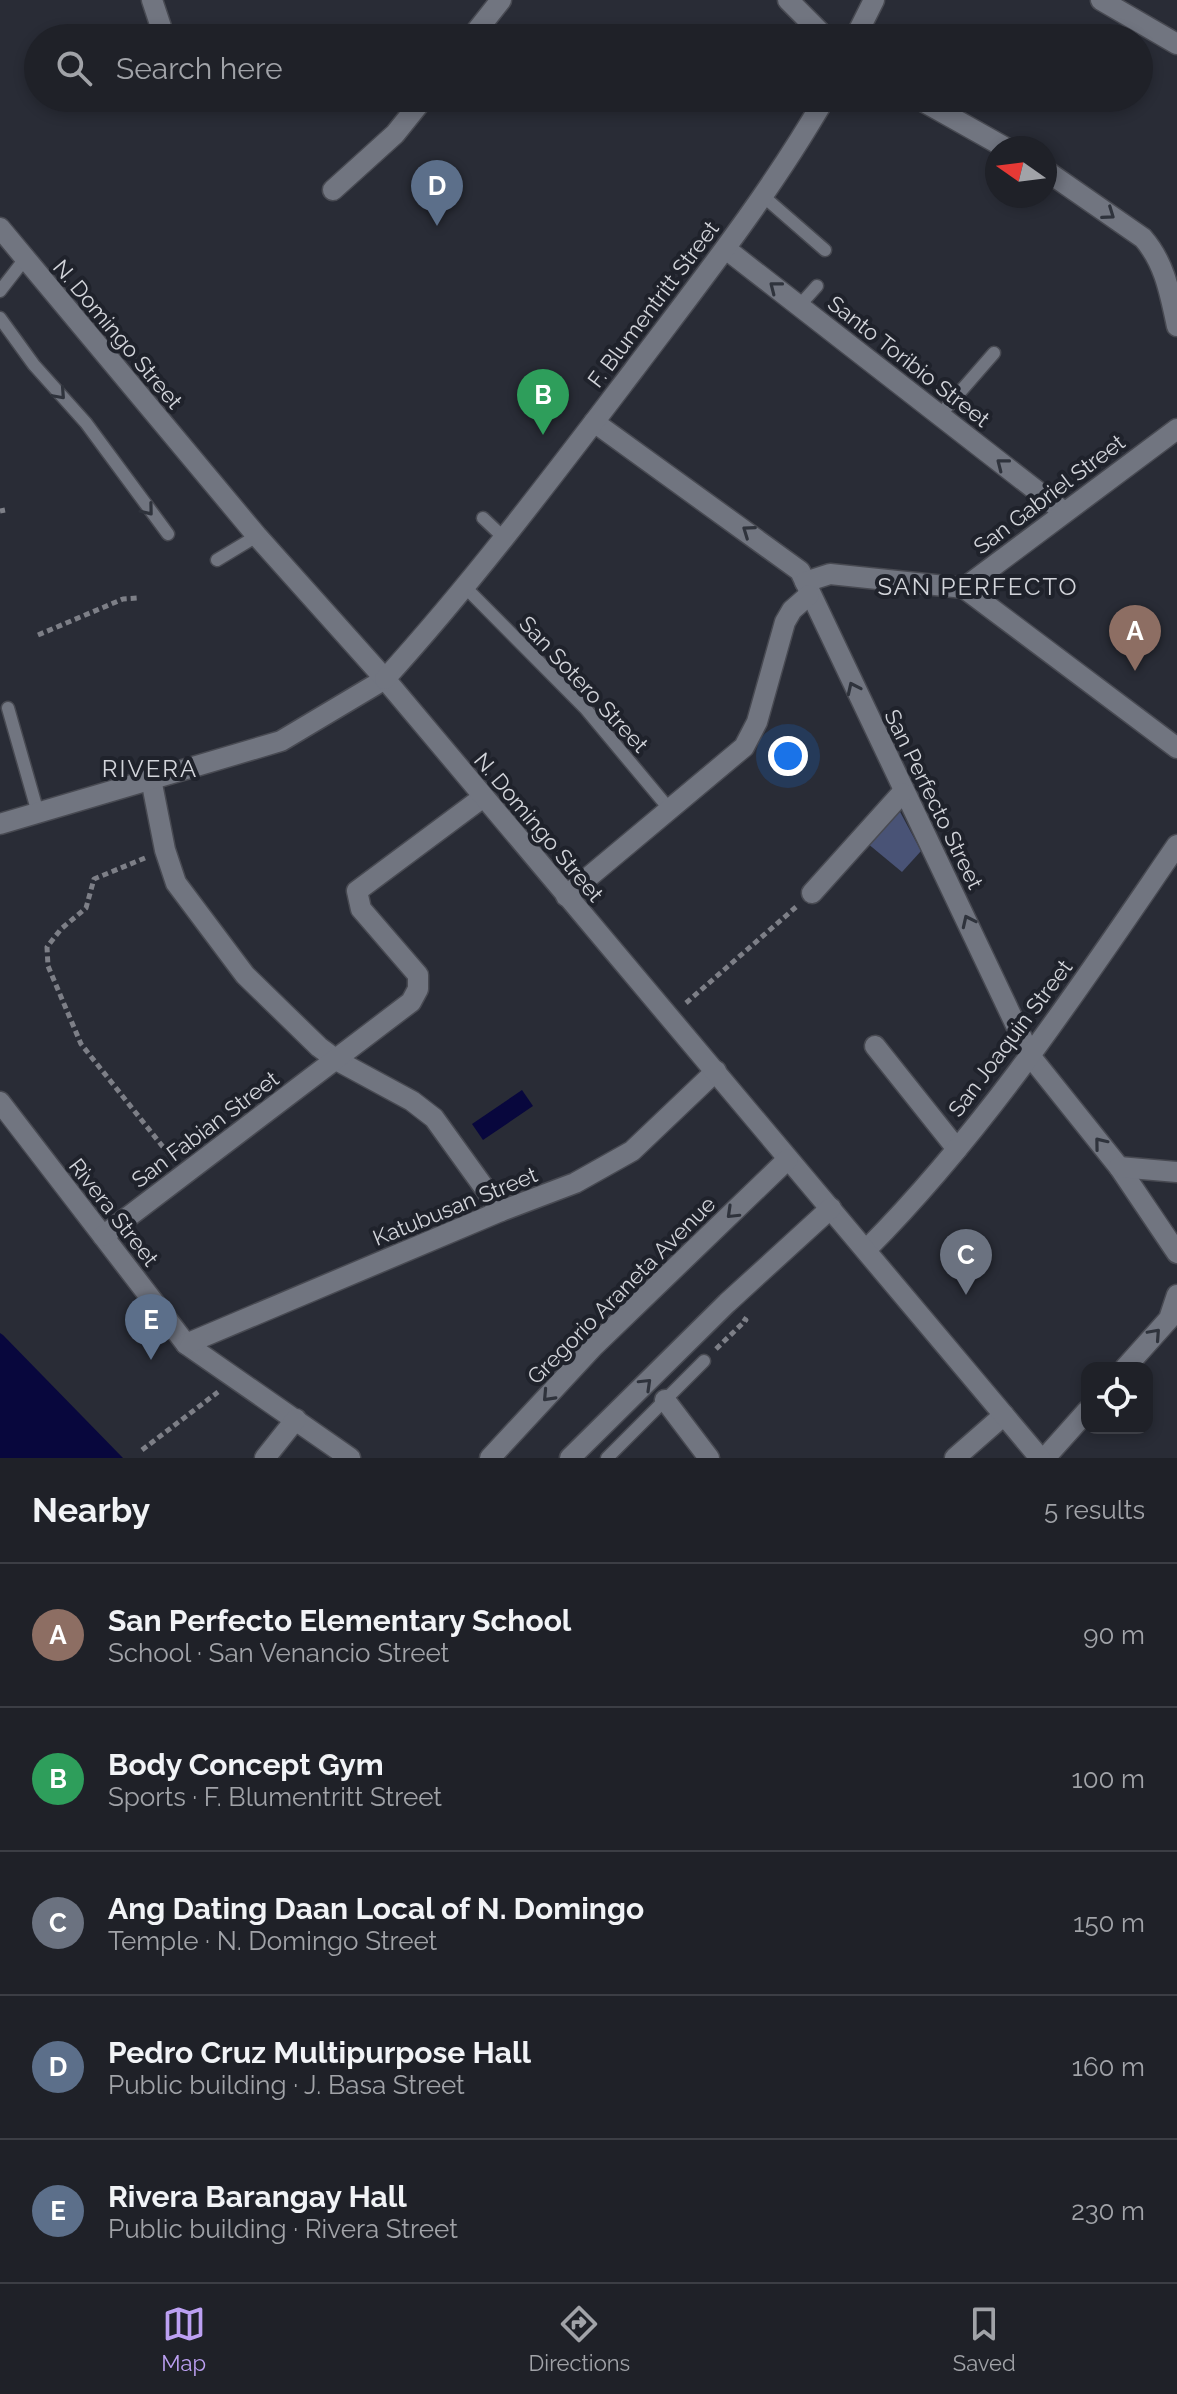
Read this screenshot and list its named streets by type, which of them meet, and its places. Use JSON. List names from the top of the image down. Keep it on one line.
{"streets":{"street":["F. Blumentritt Street","N. Domingo Street","Santo Toribio Street","San Gabriel Street","San Perfecto Street","San Joaquin Street","San Fabian Street","Katubusan Street","Rivera Street","Gregorio Araneta Avenue"],"lane":["San Sotero Street"]},"crossings":[["F. Blumentritt Street","N. Domingo Street"],["F. Blumentritt Street","Santo Toribio Street"],["F. Blumentritt Street","San Sotero Street"],["F. Blumentritt Street","San Perfecto Street"],["N. Domingo Street","San Joaquin Street"],["N. Domingo Street","San Fabian Street"],["N. Domingo Street","Katubusan Street"],["N. Domingo Street","Gregorio Araneta Avenue"],["Santo Toribio Street","San Gabriel Street"],["San Perfecto Street","San Joaquin Street"],["San Fabian Street","Rivera Street"],["Katubusan Street","Rivera Street"]],"one_way":["Santo Toribio Street","San Perfecto Street"],"districts":["SAN PERFECTO","RIVERA"],"north":"left","page":{"search":"Search here","pins":["D","B","A","C","E"],"heading":["Nearby","5 results"],"list":[{"mark":"A","name":"San Perfecto Elementary School","note":"School · San Venancio Street","value":"90 m"},{"mark":"B","name":"Body Concept Gym","note":"Sports · F. Blumentritt Street","value":"100 m"},{"mark":"C","name":"Ang Dating Daan Local of N. Domingo","note":"Temple · N. Domingo Street","value":"150 m"},{"mark":"D","name":"Pedro Cruz Multipurpose Hall","note":"Public building · J. Basa Street","value":"160 m"},{"mark":"E","name":"Rivera Barangay Hall","note":"Public building · Rivera Street","value":"230 m"}],"nav":["Map","Directions","Saved"]}}
